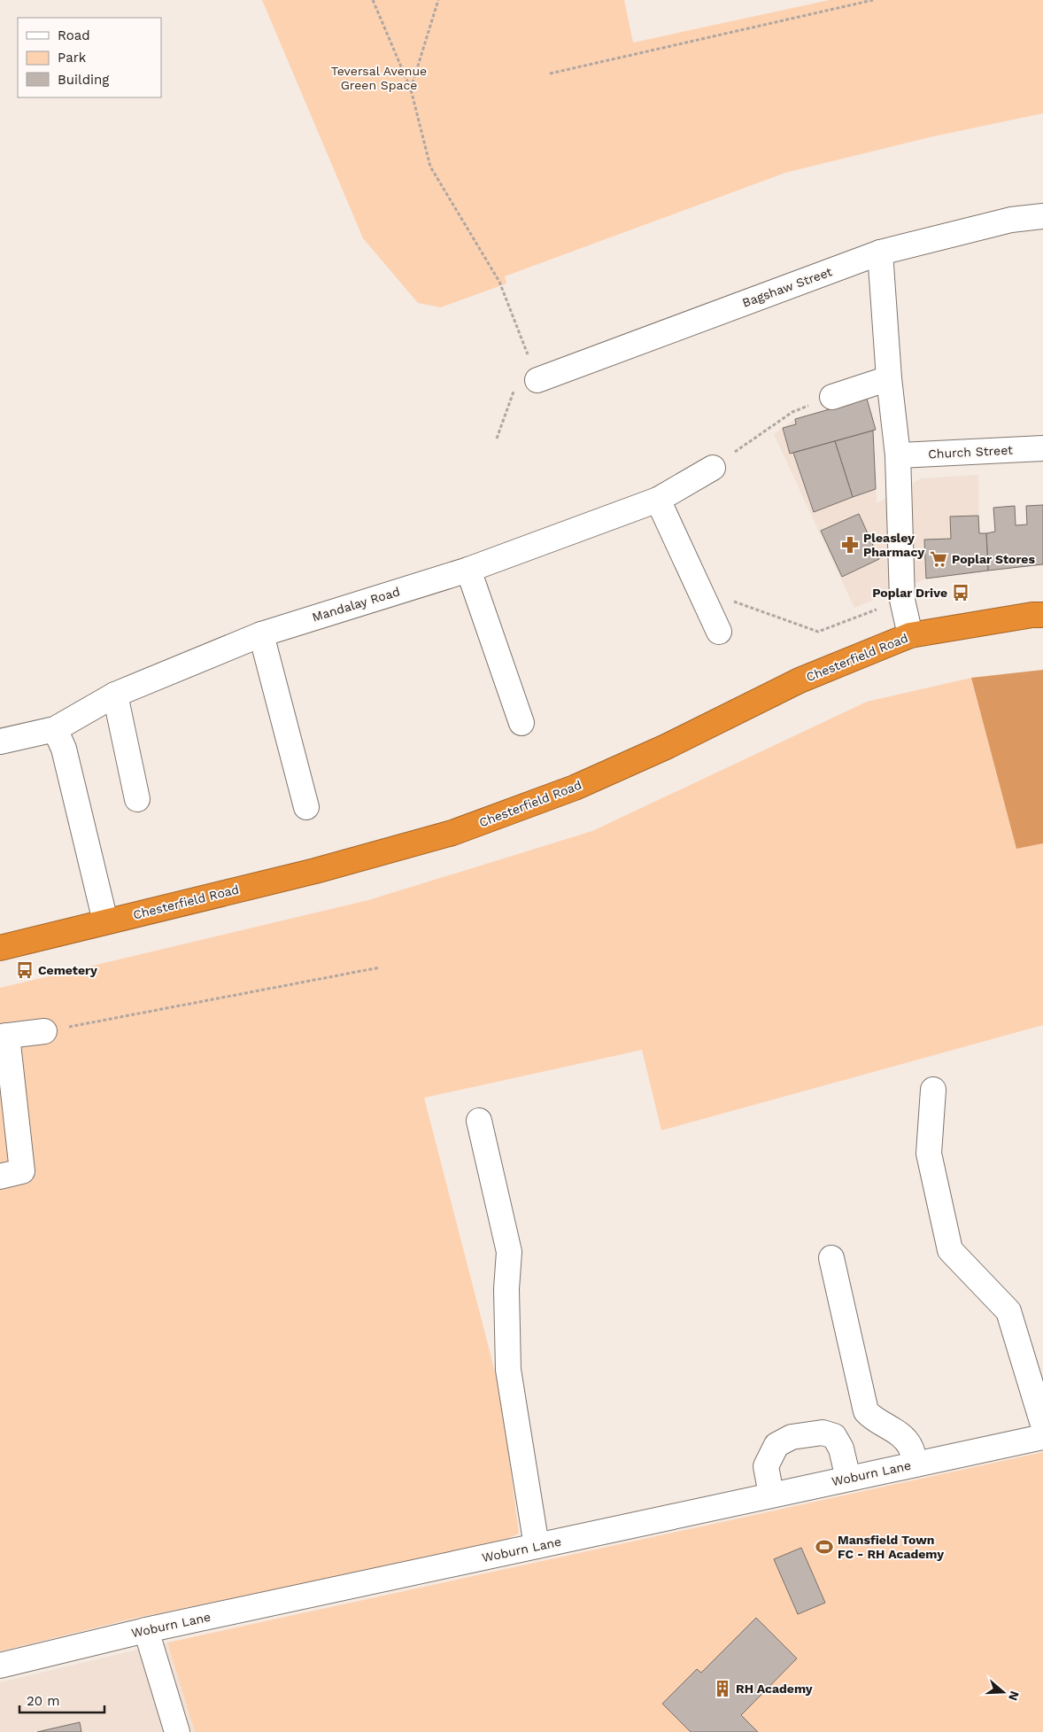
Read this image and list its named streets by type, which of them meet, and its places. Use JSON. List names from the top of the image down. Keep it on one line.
{"streets":{"highway":["Chesterfield Road"],"street":["Bagshaw Street","Church Street","Mandalay Road","Woburn Lane"]},"parks":["Teversal Avenue Green Space"],"places":{"pharmacy":["Pleasley Pharmacy"],"supermarket":["Poplar Stores"],"bus stop":["Poplar Drive","Cemetery"],"sports":["Mansfield Town FC - RH Academy"],"building":["RH Academy"]},"legend":["Road","Park","Building"],"scale_bar":"20 m","north":"right"}
